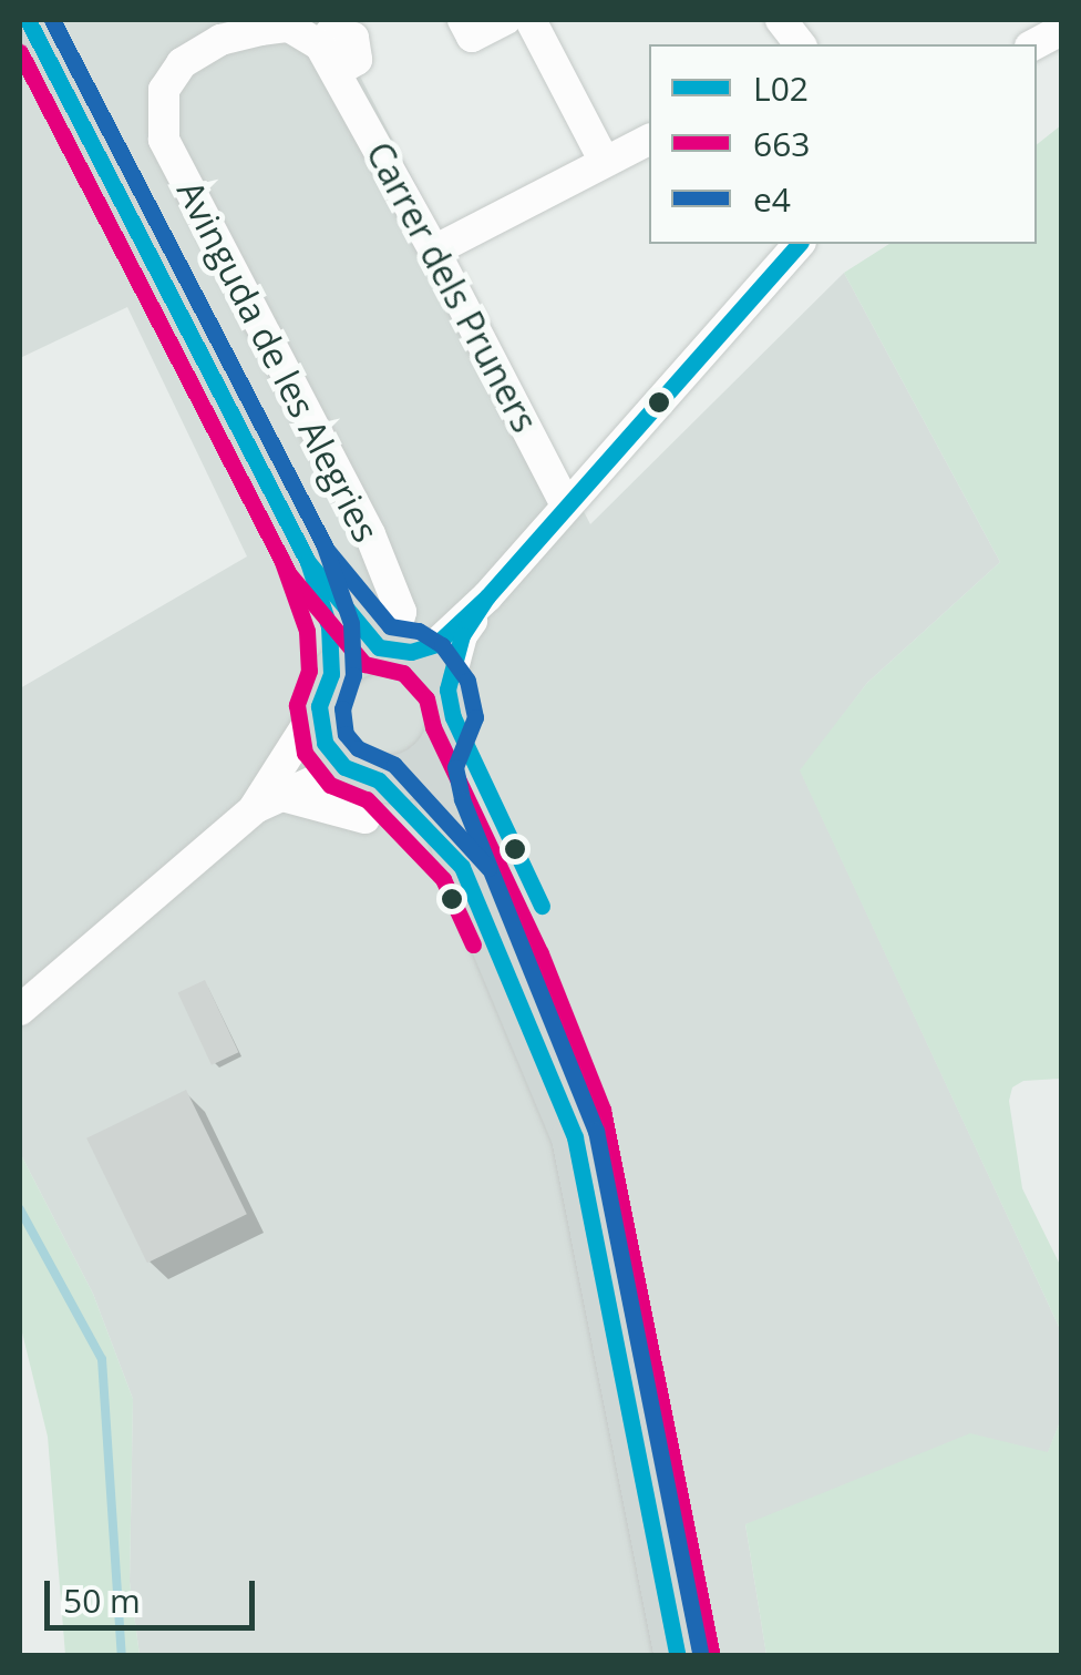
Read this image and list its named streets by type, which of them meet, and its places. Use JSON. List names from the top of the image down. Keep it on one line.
{"streets":{"main road":["Avinguda de les Alegries"],"street":["Carrer dels Pruners"]},"crossings":[["Carrer dels Pruners","Avinguda de les Alegries"]],"lines":["transit line L02","transit line e4","transit line 663"],"legend":["L02","663","e4"],"scale_bar":"50 m"}
